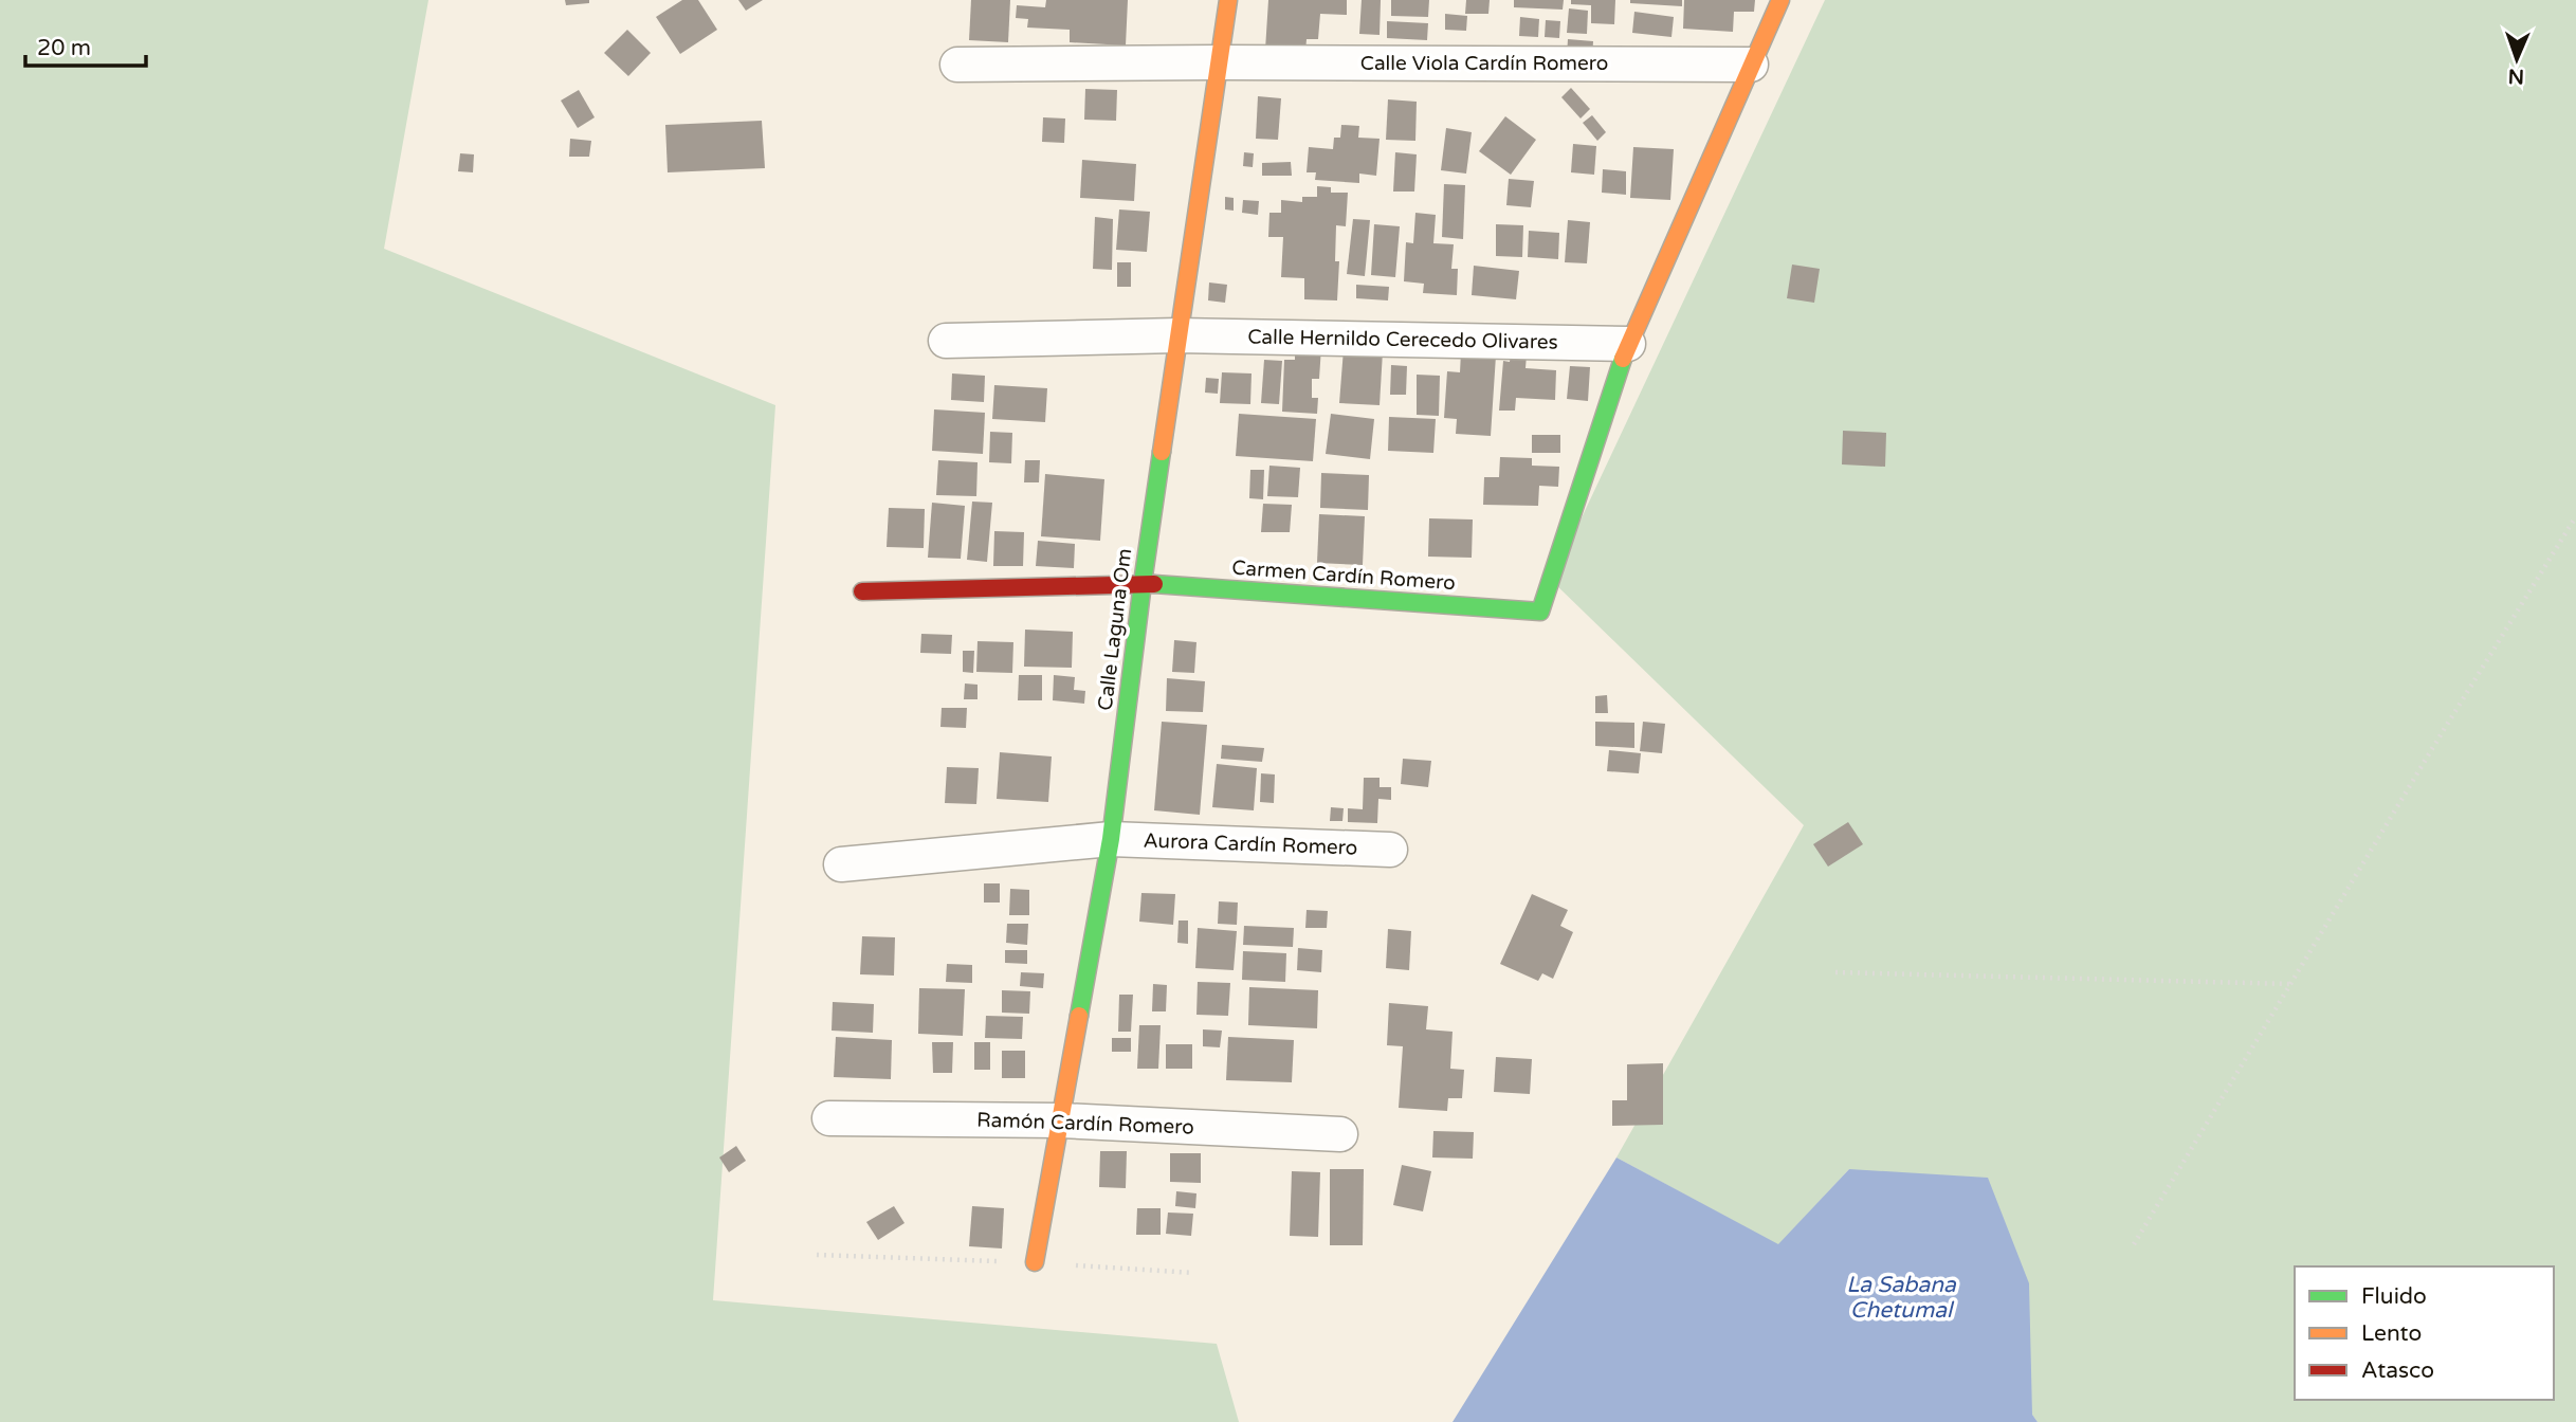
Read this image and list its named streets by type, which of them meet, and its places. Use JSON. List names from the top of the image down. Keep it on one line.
{"streets":{"street":["Calle Viola Cardín Romero","Calle Hernildo Cerecedo Olivares","Carmen Cardín Romero","Calle Laguna Om","Aurora Cardín Romero","Ramón Cardín Romero"]},"crossings":[["Calle Viola Cardín Romero","Calle Laguna Om"],["Calle Hernildo Cerecedo Olivares","Carmen Cardín Romero"],["Calle Hernildo Cerecedo Olivares","Calle Laguna Om"],["Carmen Cardín Romero","Calle Laguna Om"],["Calle Laguna Om","Aurora Cardín Romero"],["Calle Laguna Om","Ramón Cardín Romero"]],"water":["La Sabana Chetumal"],"legend":["Fluido","Lento","Atasco"],"scale_bar":"20 m","north":"bottom"}
